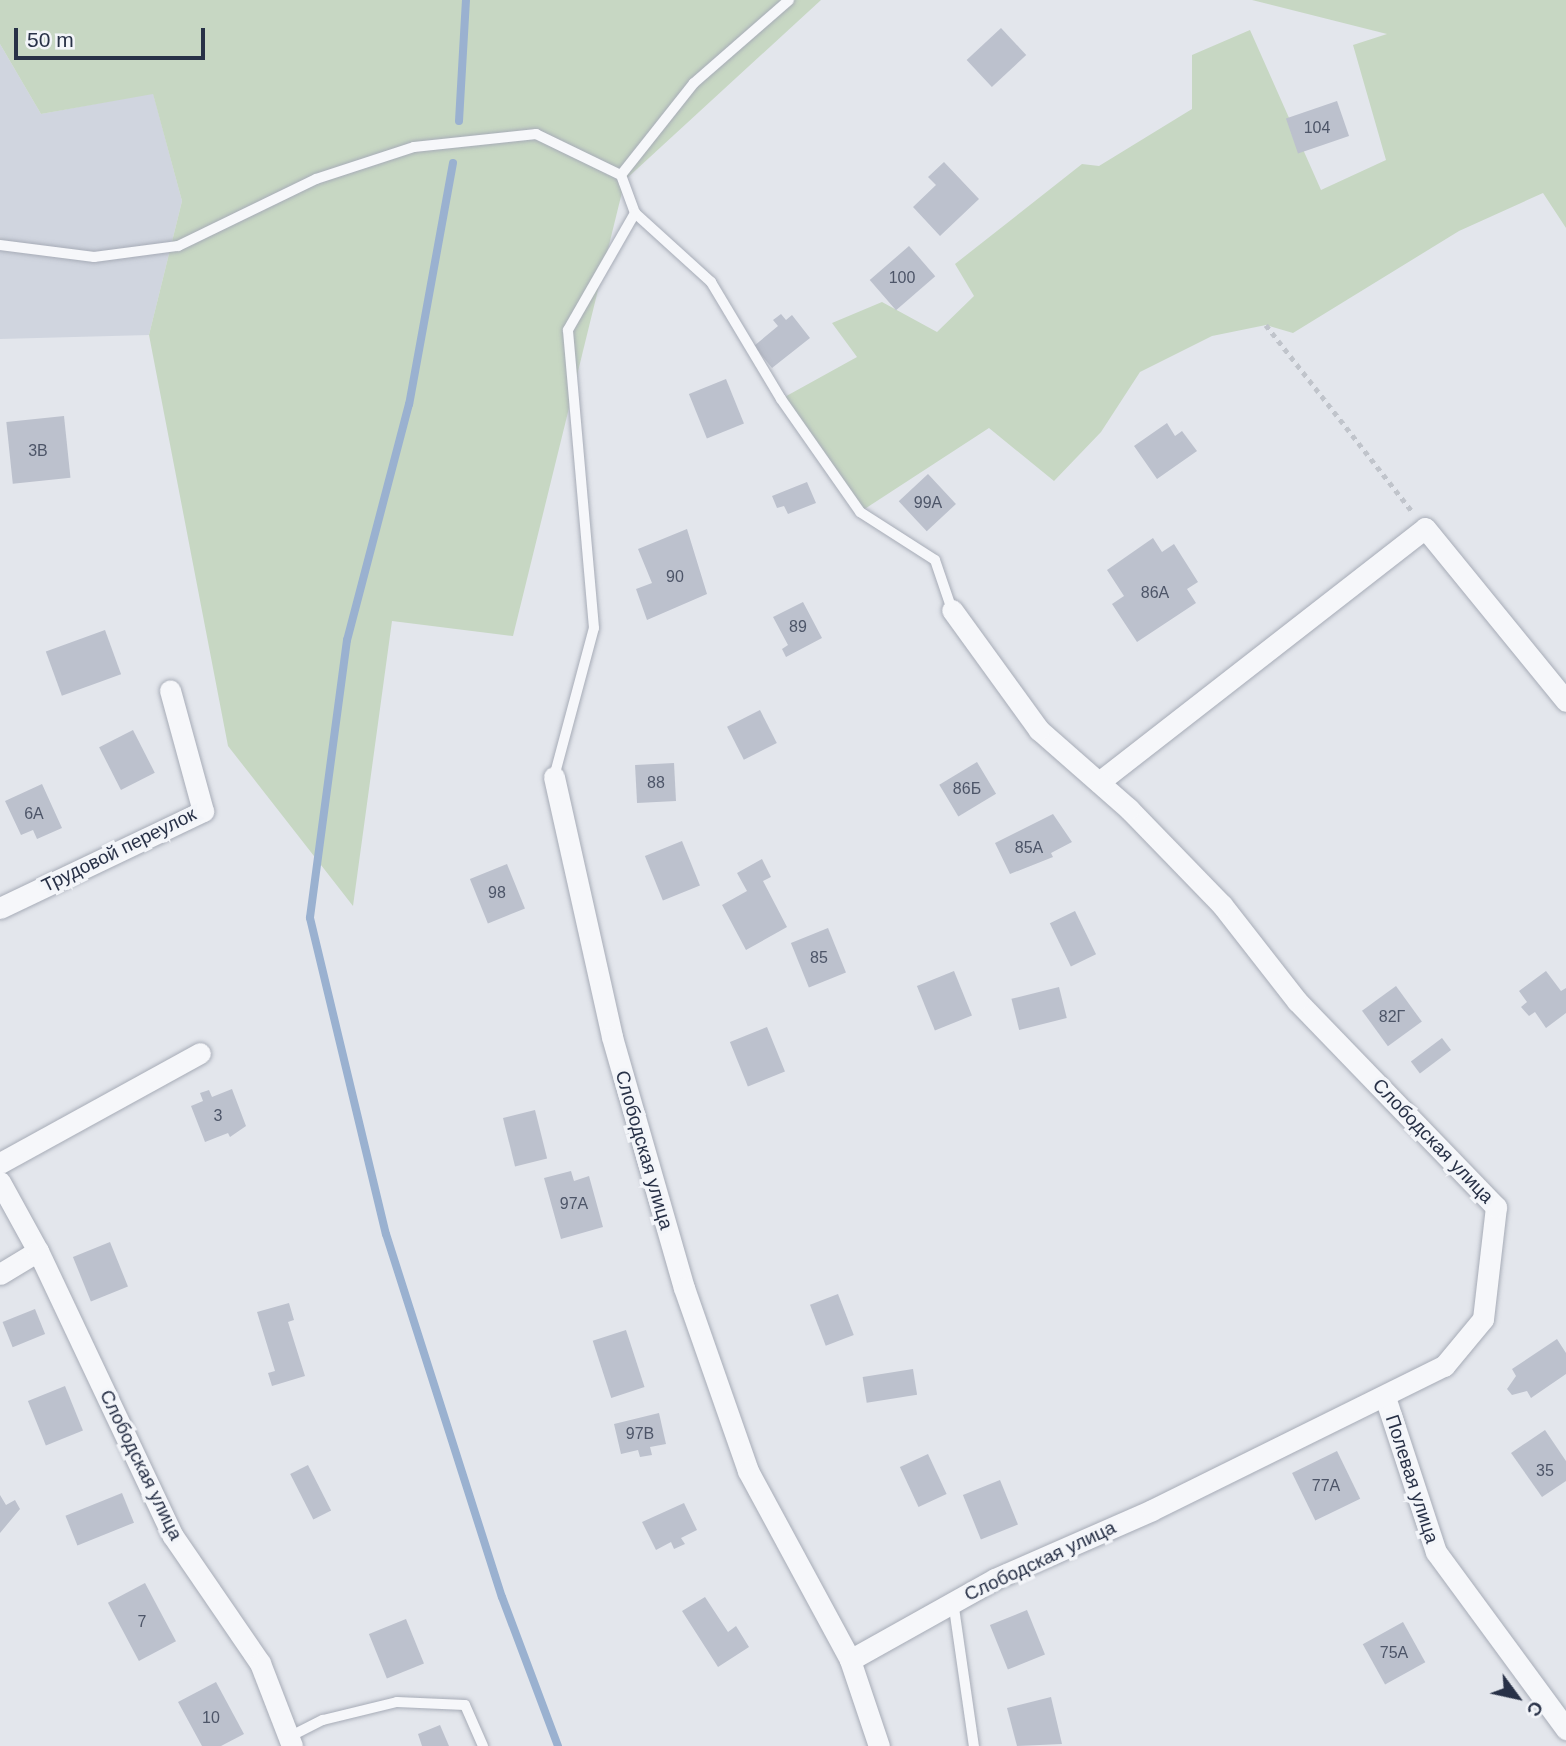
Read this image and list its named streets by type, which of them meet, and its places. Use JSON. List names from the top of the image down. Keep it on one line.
{"streets":{"street":["Трудовой переулок","Слободская улица","Полевая улица"]},"crossings":[["Слободская улица","Полевая улица"]],"house_numbers":["104","100","3В","99А","90","86А","89","88","86Б","6А","85А","98","85","82Г","3","97А","97В","35","77А","7","75А","10"],"scale_bar":"50 m","north":"bottom right"}
